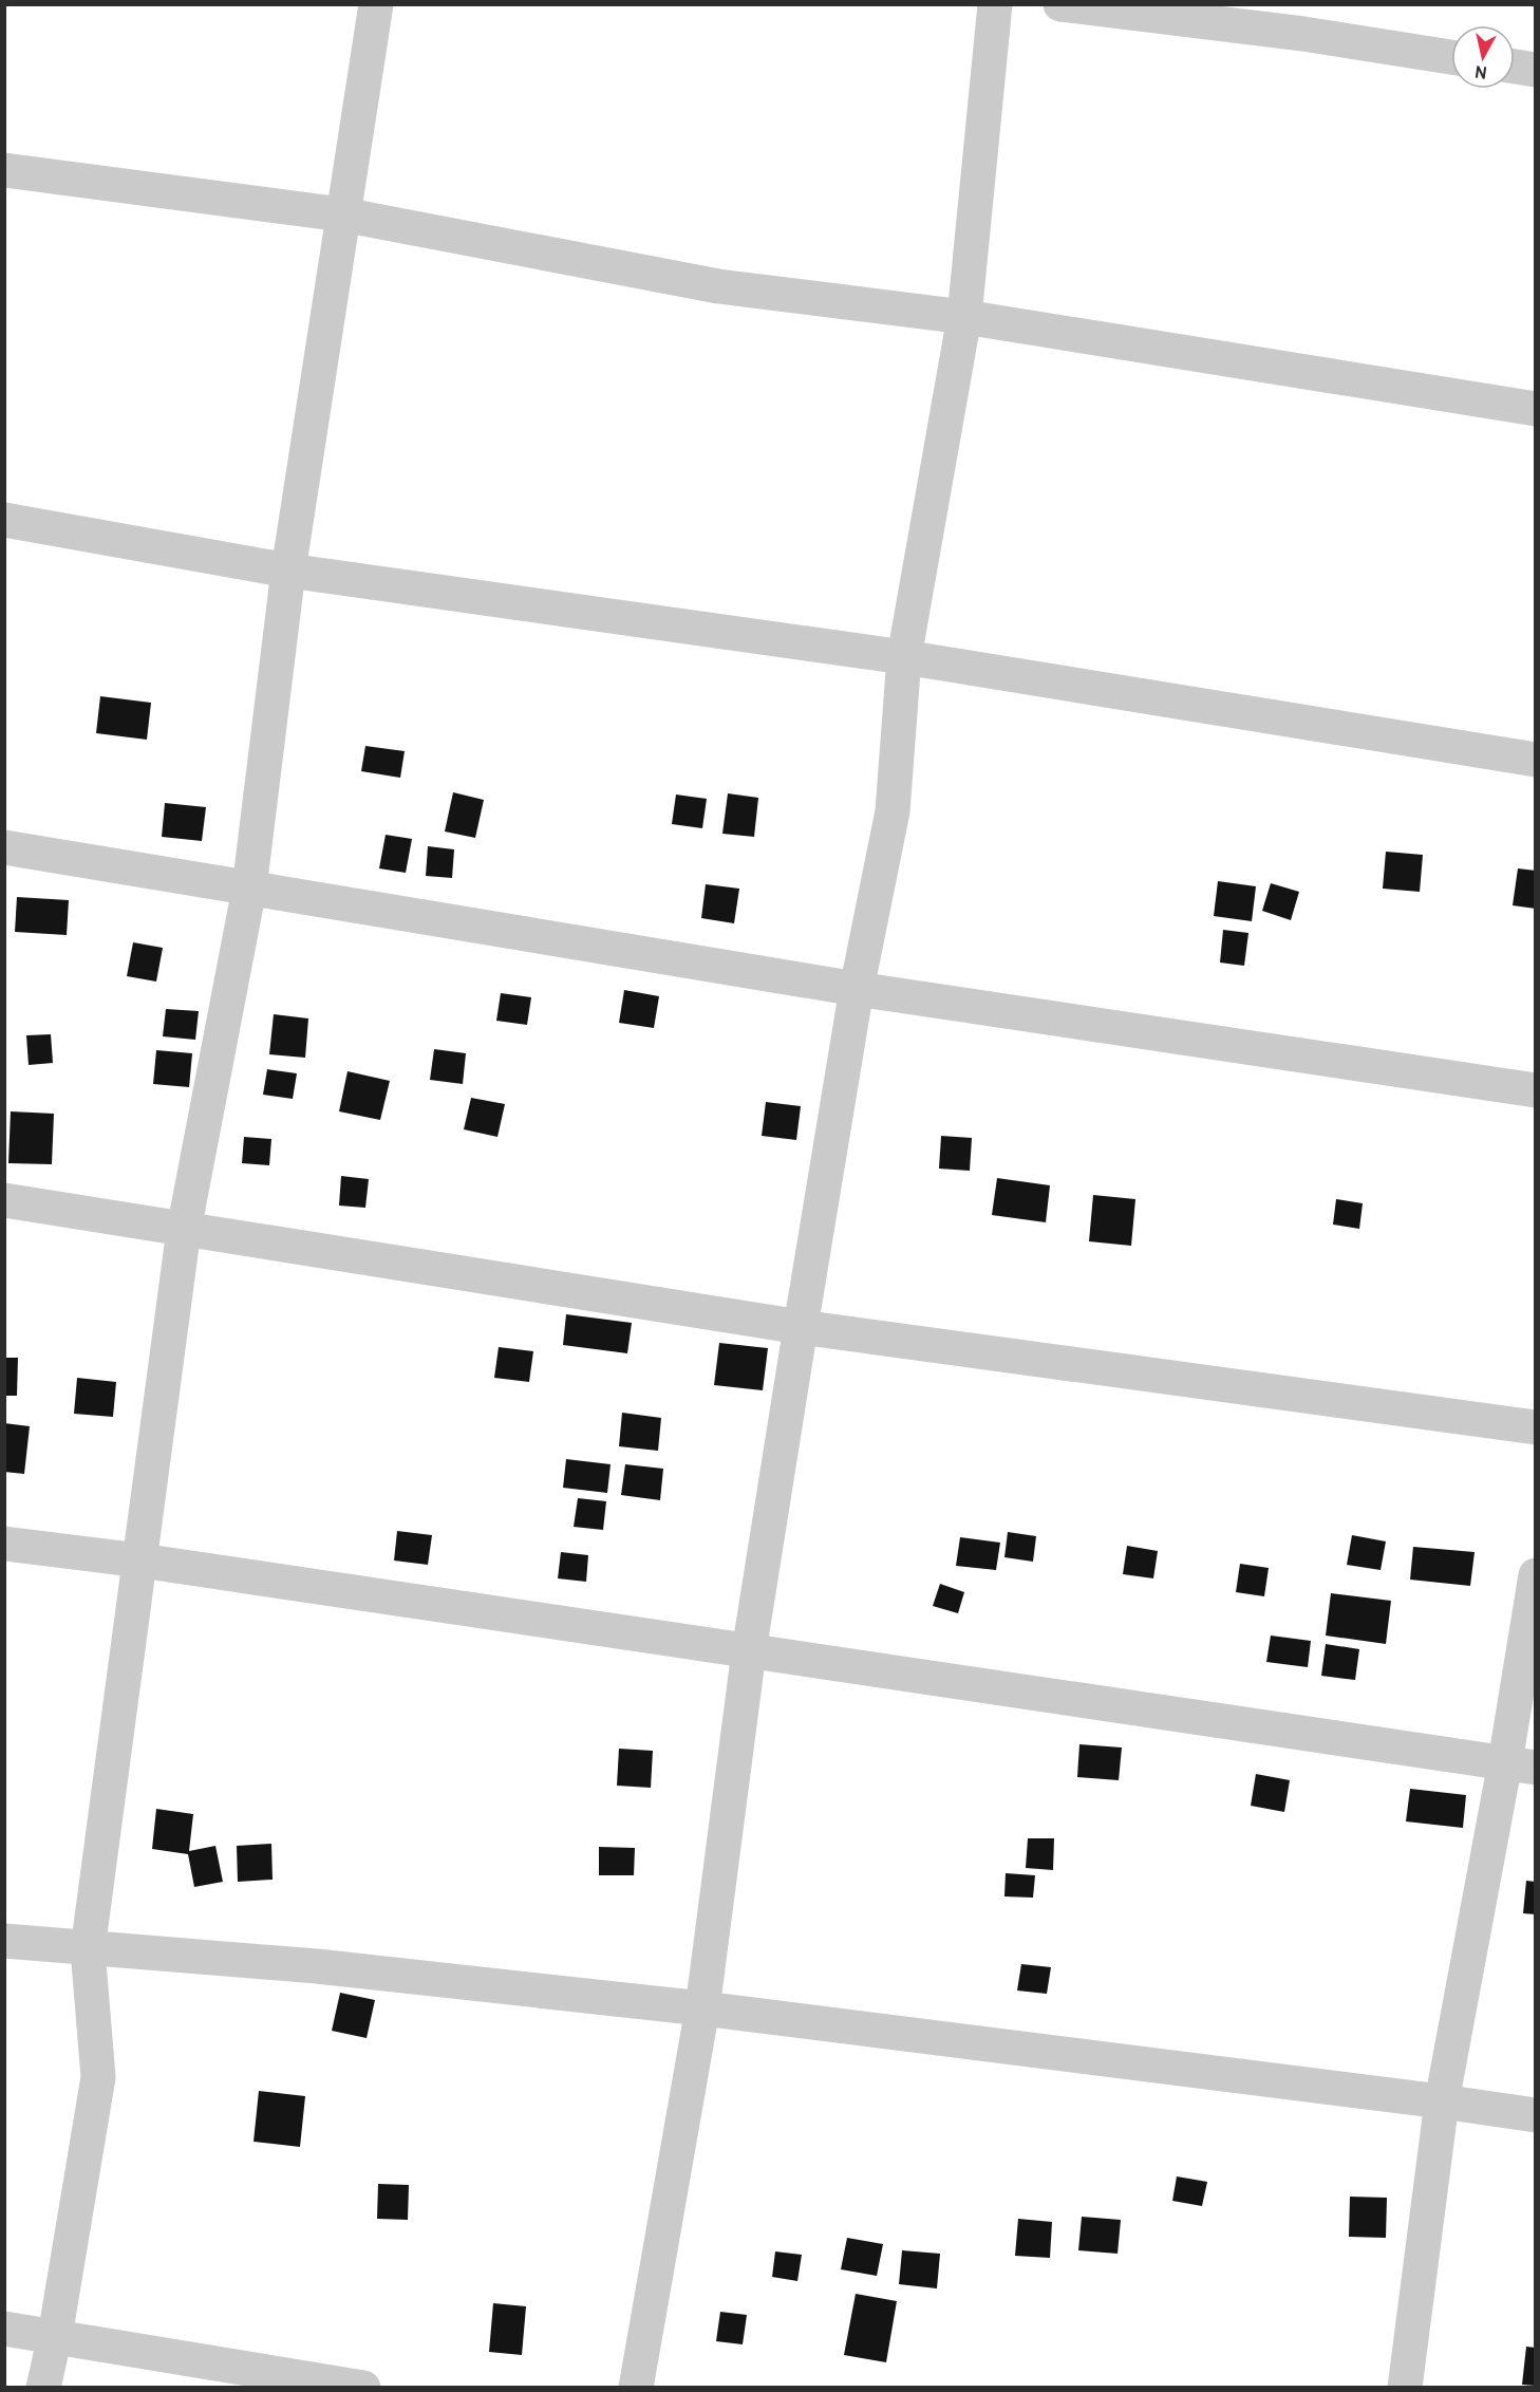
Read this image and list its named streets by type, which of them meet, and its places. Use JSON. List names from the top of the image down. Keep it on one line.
{"north":"bottom"}
